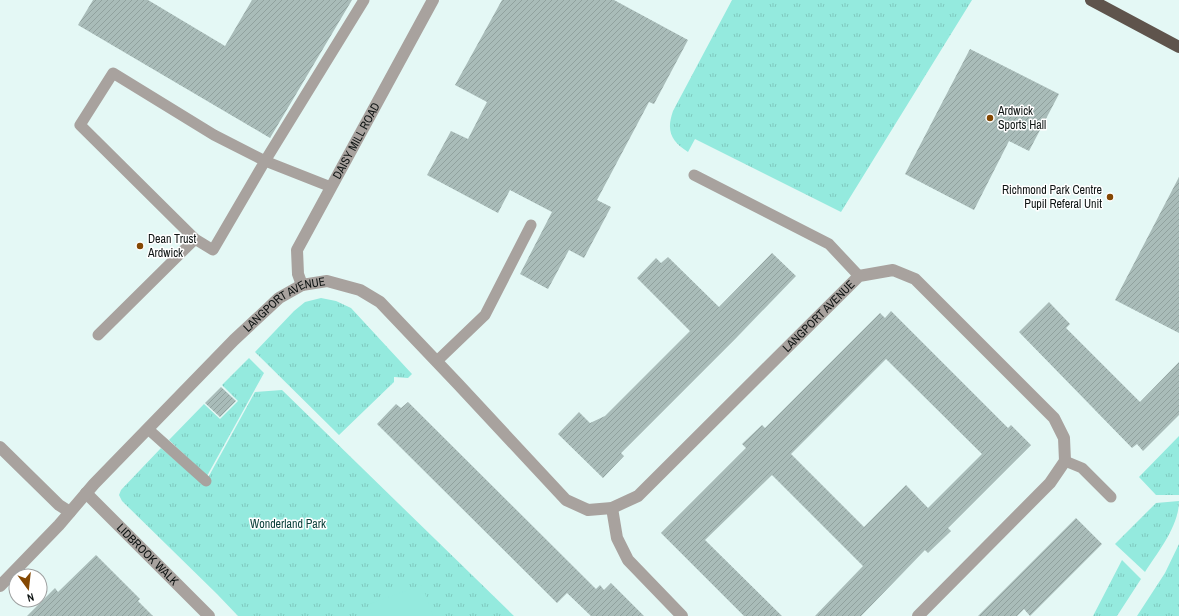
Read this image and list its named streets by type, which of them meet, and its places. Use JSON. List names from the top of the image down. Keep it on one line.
{"streets":{"street":["DAISY MILL ROAD","LANGPORT AVENUE","LIDBROOK WALK"]},"crossings":[["DAISY MILL ROAD","LANGPORT AVENUE"],["LANGPORT AVENUE","LIDBROOK WALK"]],"parks":["Wonderland Park"],"places":["Ardwick Sports Hall","Richmond Park Centre Pupil Referal Unit","Dean Trust Ardwick"],"north":"bottom"}
